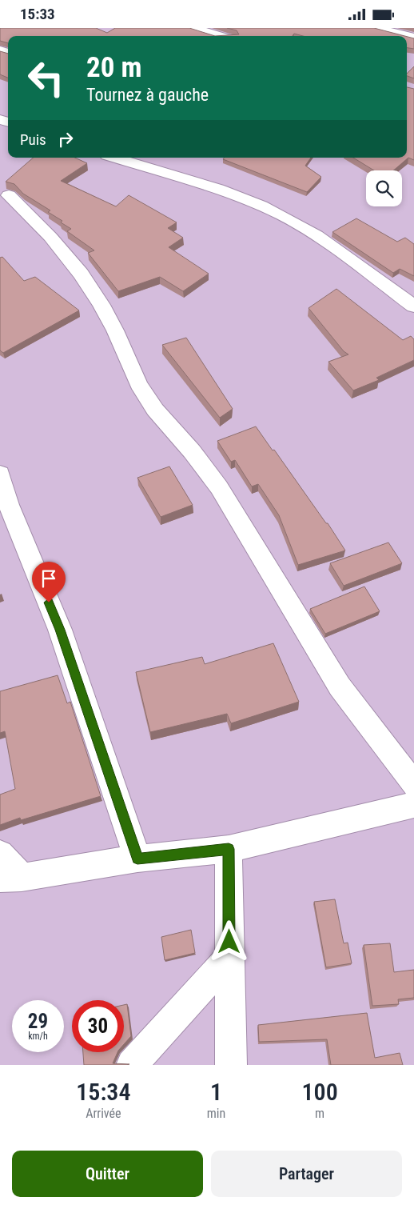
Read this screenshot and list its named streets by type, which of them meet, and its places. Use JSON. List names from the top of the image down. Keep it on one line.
{"page":{"status":"15:33","turn":["20 m","Tournez à gauche"],"then":"Puis","speed":"29 km/h","limit":"30","eta":["15:34","Arrivée","1","min","100","m"],"buttons":["Quitter","Partager"]}}
